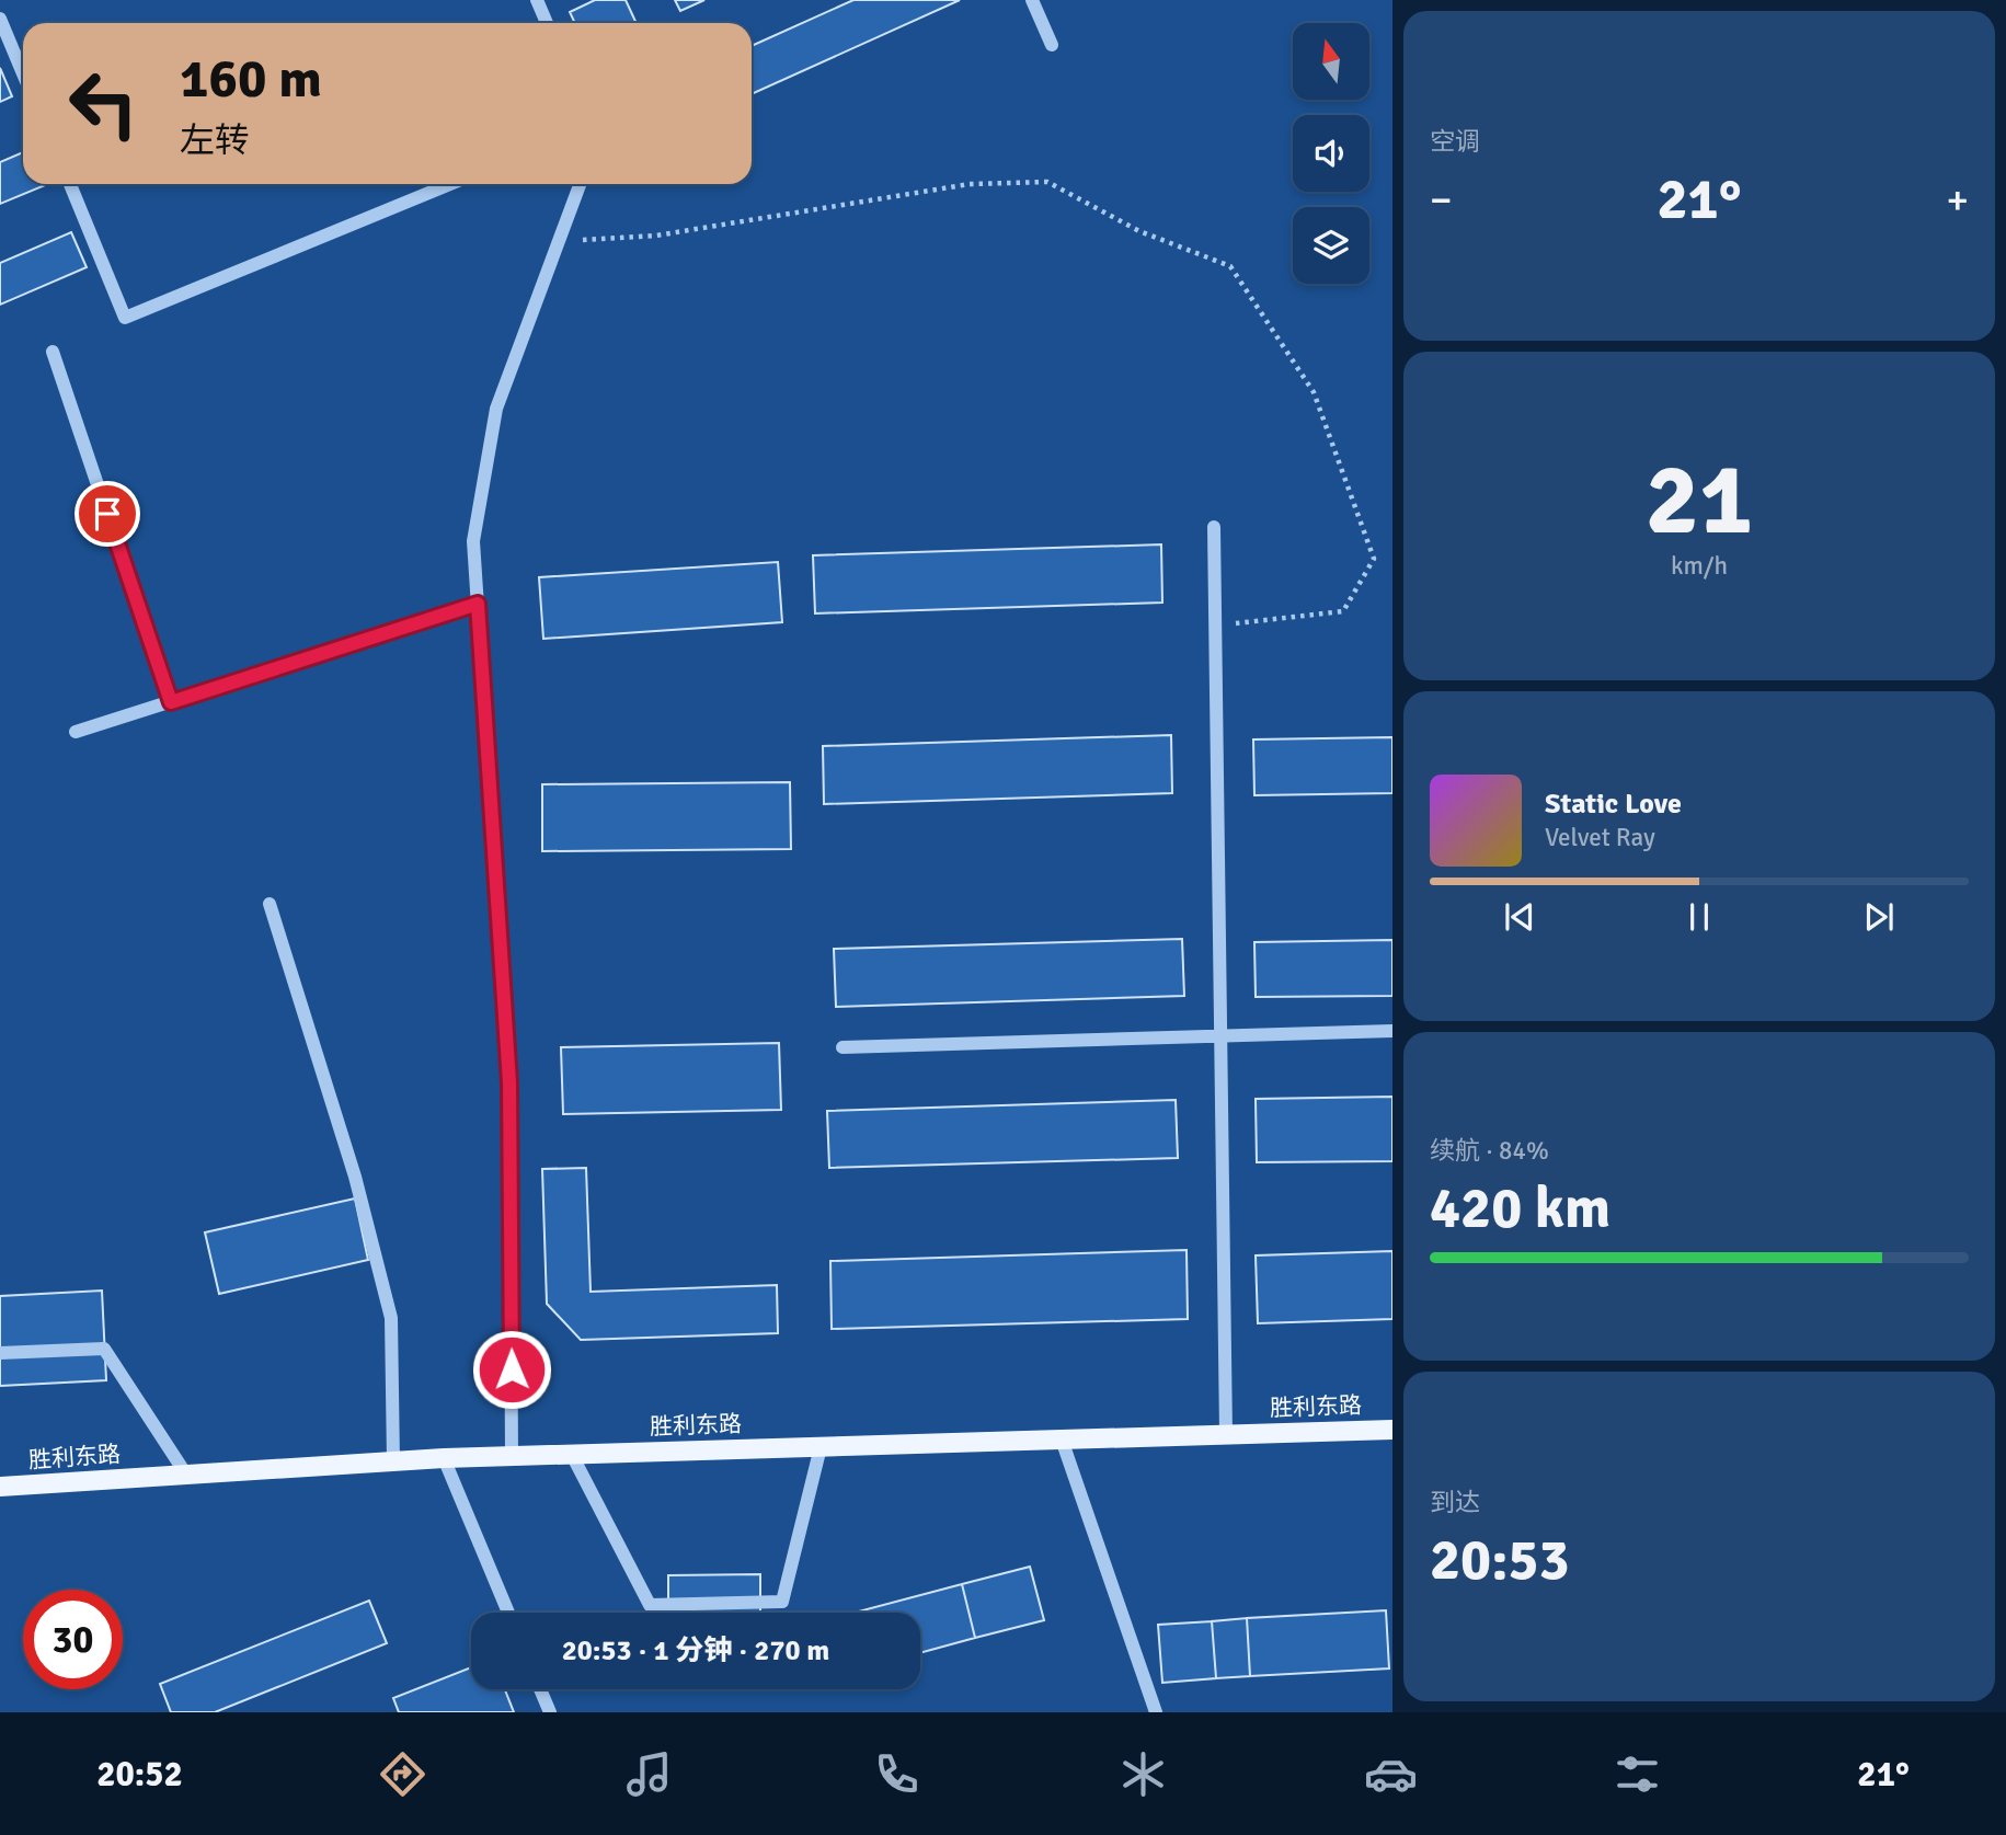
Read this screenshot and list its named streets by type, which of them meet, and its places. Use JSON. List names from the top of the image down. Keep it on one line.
{"streets":{"main road":["胜利东路"]},"north":"top","page":{"tile":["空调",["21","km/h"],["续航 · 84%","420 km"],["到达","20:53"]],"turn":["160 m","左转"],"heat":["−","21°","+"],"song":["Static Love","Velvet Ray"],"limit":"30","trip":"20:53 · 1 分钟 · 270 m","tabs":["20:52","21°"]}}
